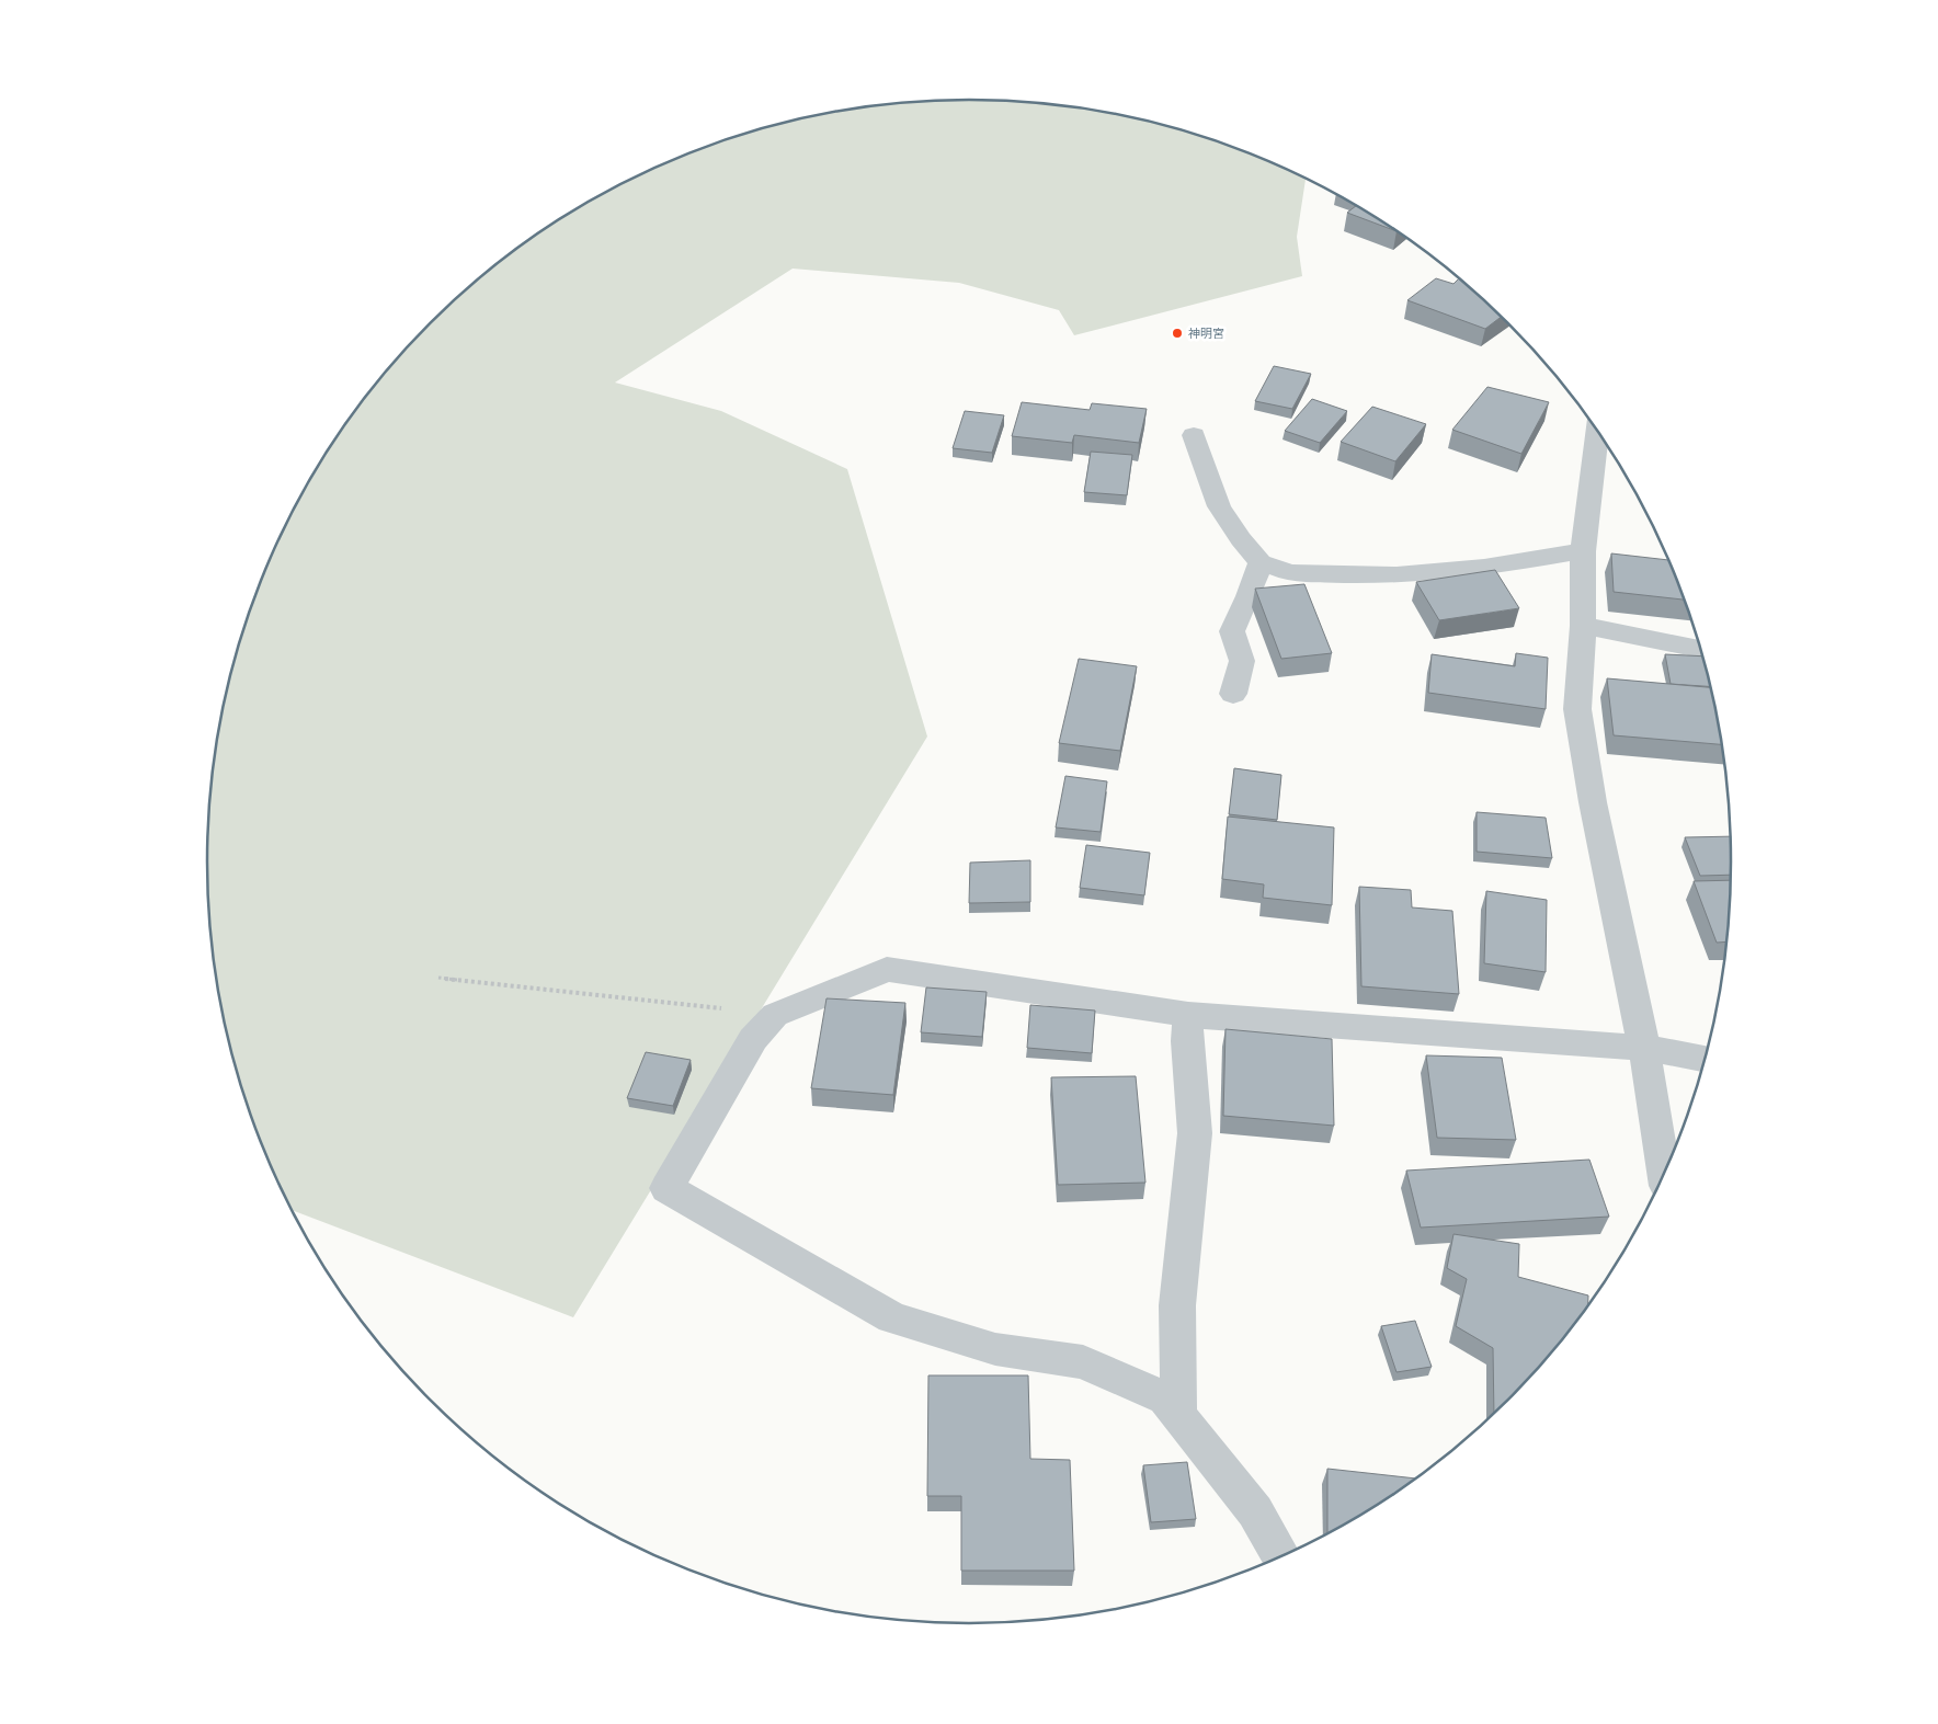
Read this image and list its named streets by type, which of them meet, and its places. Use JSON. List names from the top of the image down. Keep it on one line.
{"places":["神明宮"]}
